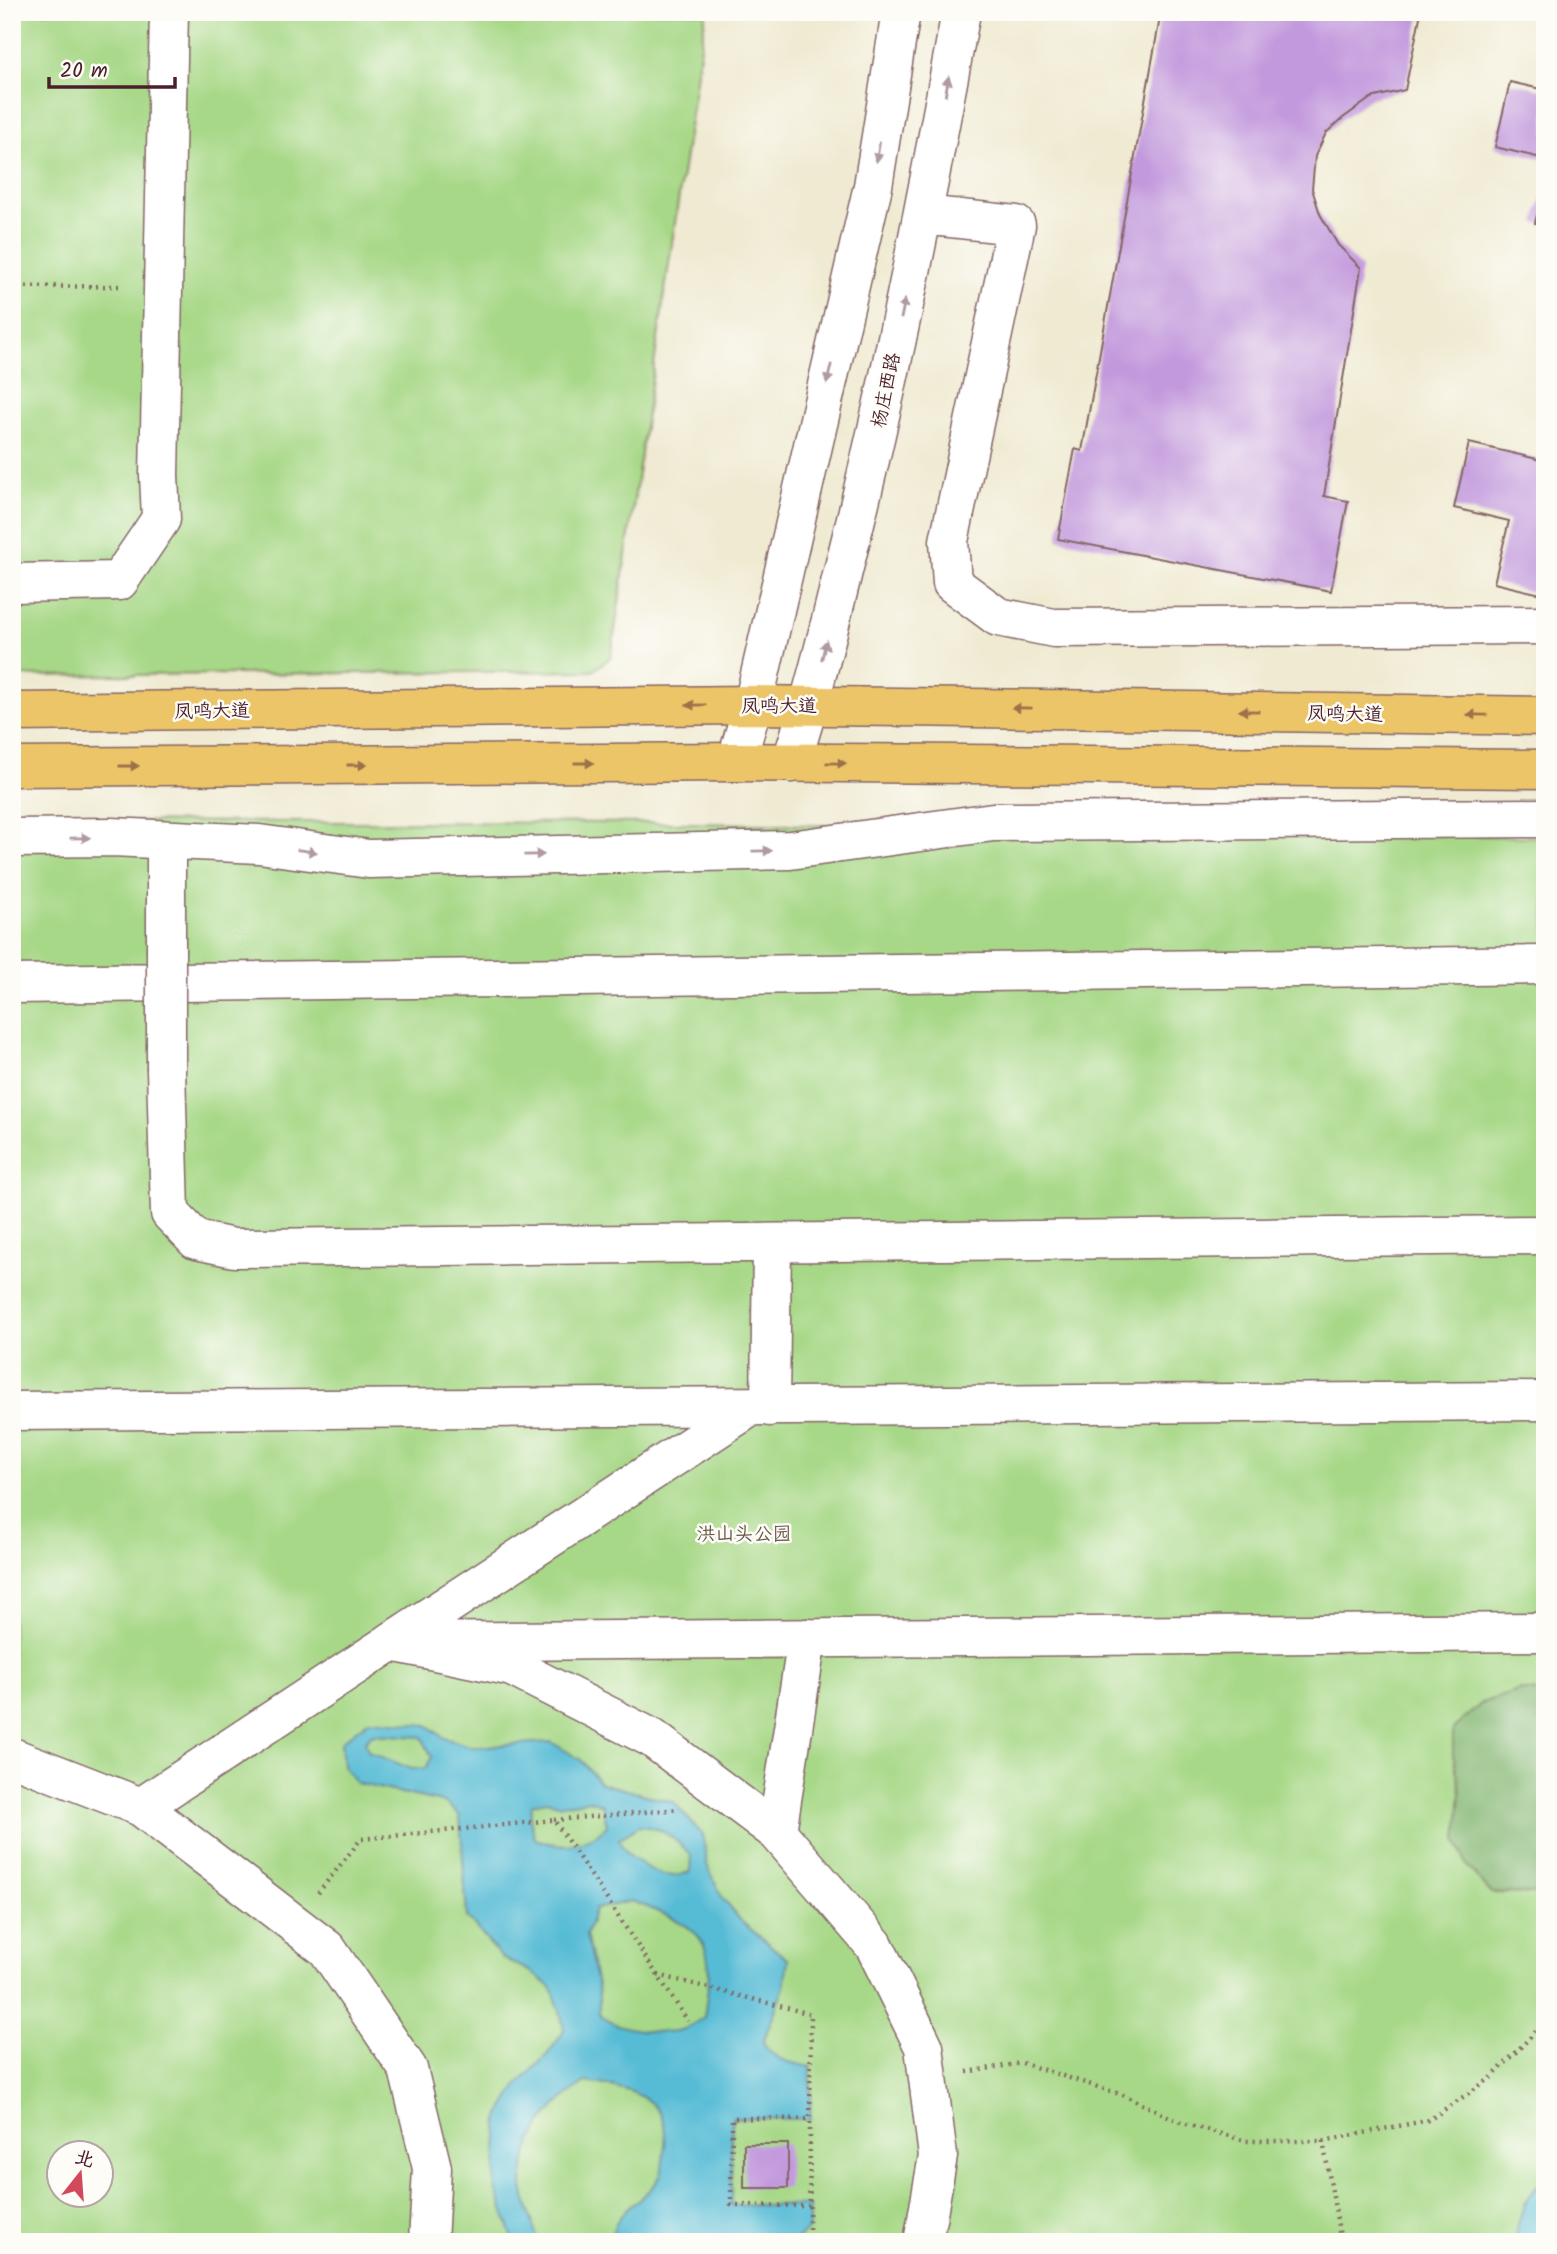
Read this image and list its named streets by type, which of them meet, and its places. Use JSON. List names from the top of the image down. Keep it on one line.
{"streets":{"main road":["凤鸣大道"],"street":["杨庄西路"]},"crossings":[["杨庄西路","凤鸣大道"]],"parks":["洪山头公园"],"scale_bar":"20 m","north":"top"}
